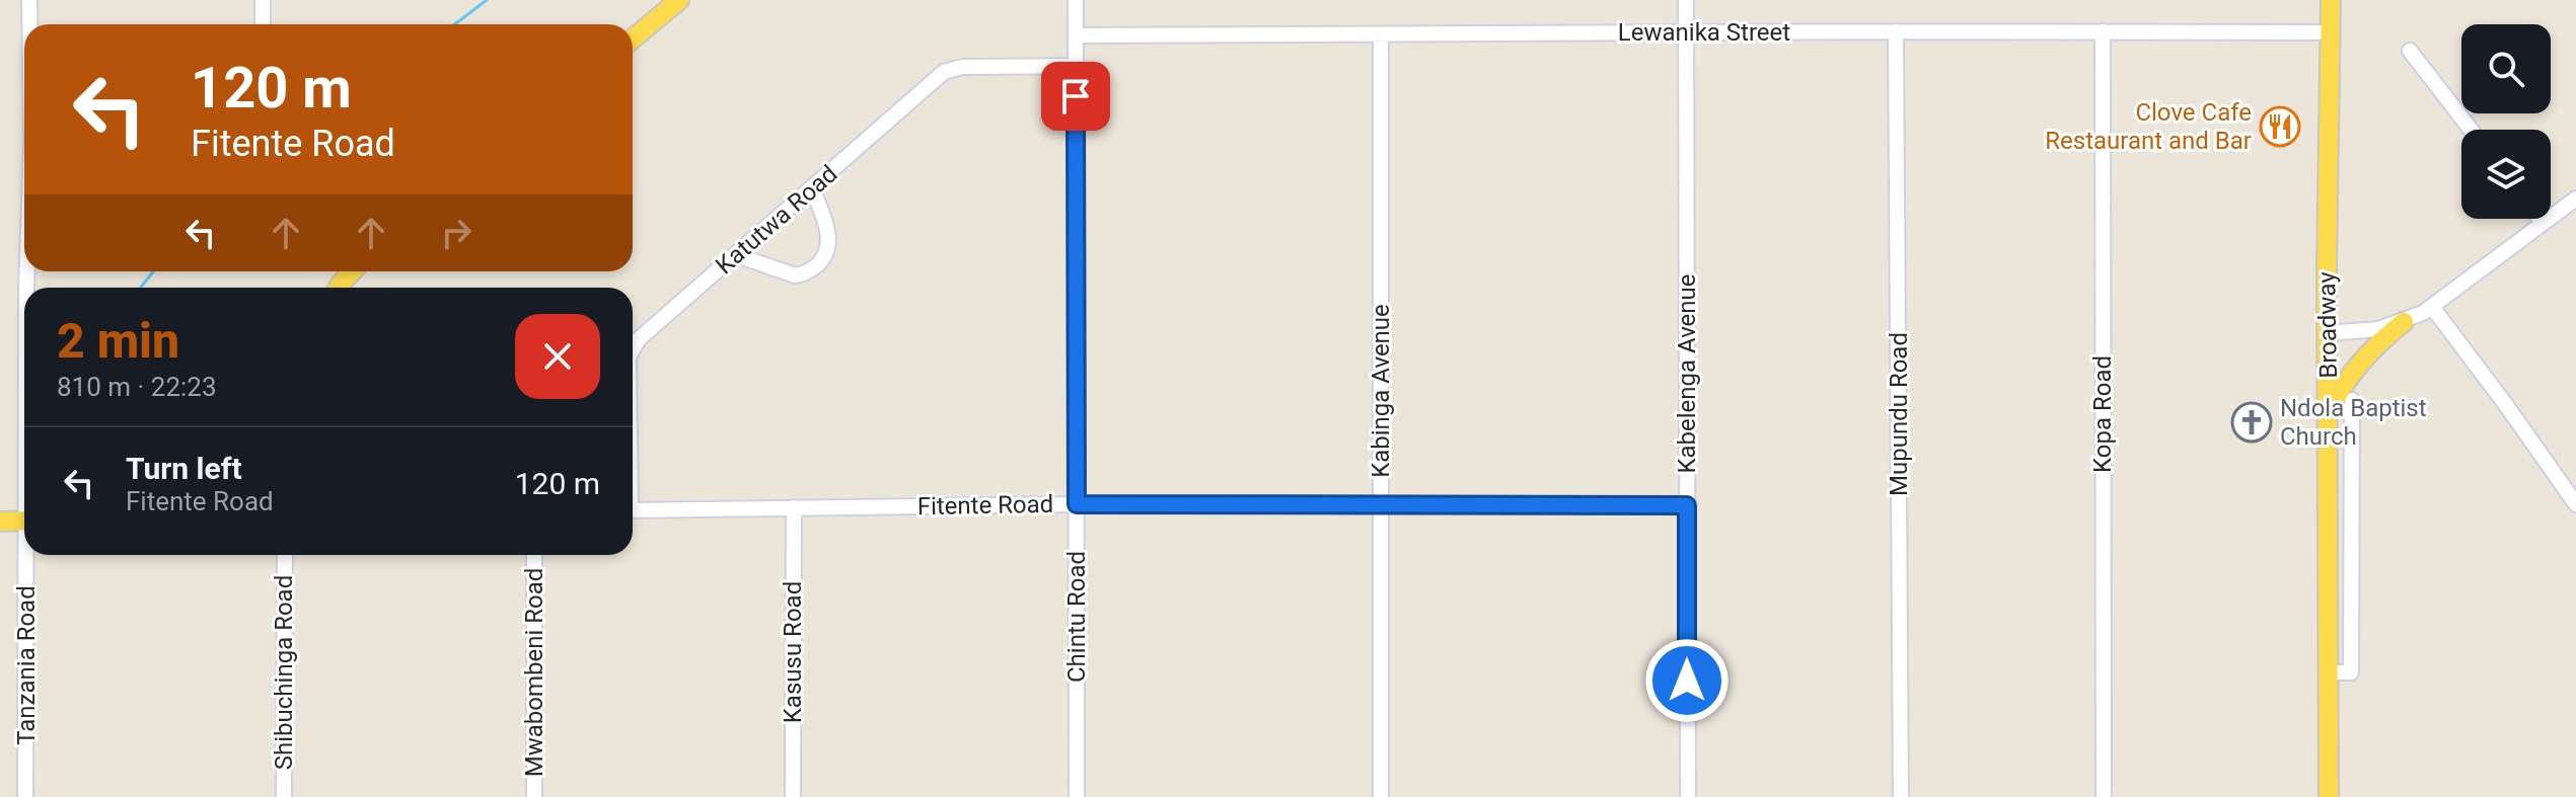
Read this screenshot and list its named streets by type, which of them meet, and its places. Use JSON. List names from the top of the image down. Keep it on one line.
{"streets":{"main road":["Broadway"],"street":["Lewanika Street","Katutwa Road","Kabelenga Avenue","Kabinga Avenue","Mupundu Road","Kopa Road","Fitente Road","Chintu Road","Kasusu Road","Tanzania Road","Shibuchinga Road","Mwabombeni Road"]},"crossings":[["Lewanika Street","Broadway"],["Lewanika Street","Kabelenga Avenue"],["Lewanika Street","Kabinga Avenue"],["Lewanika Street","Mupundu Road"],["Lewanika Street","Kopa Road"],["Lewanika Street","Chintu Road"],["Katutwa Road","Chintu Road"],["Kabelenga Avenue","Fitente Road"],["Kabinga Avenue","Fitente Road"],["Fitente Road","Chintu Road"],["Fitente Road","Kasusu Road"]],"places":{"restaurant":["Clove Cafe Restaurant and Bar"],"church":["Ndola Baptist Church"]},"page":{"turn":["120 m","Fitente Road"],"heading":["2 min","810 m · 22:23"],"list":[{"name":"Turn left","note":"Fitente Road","value":"120 m"}]}}
